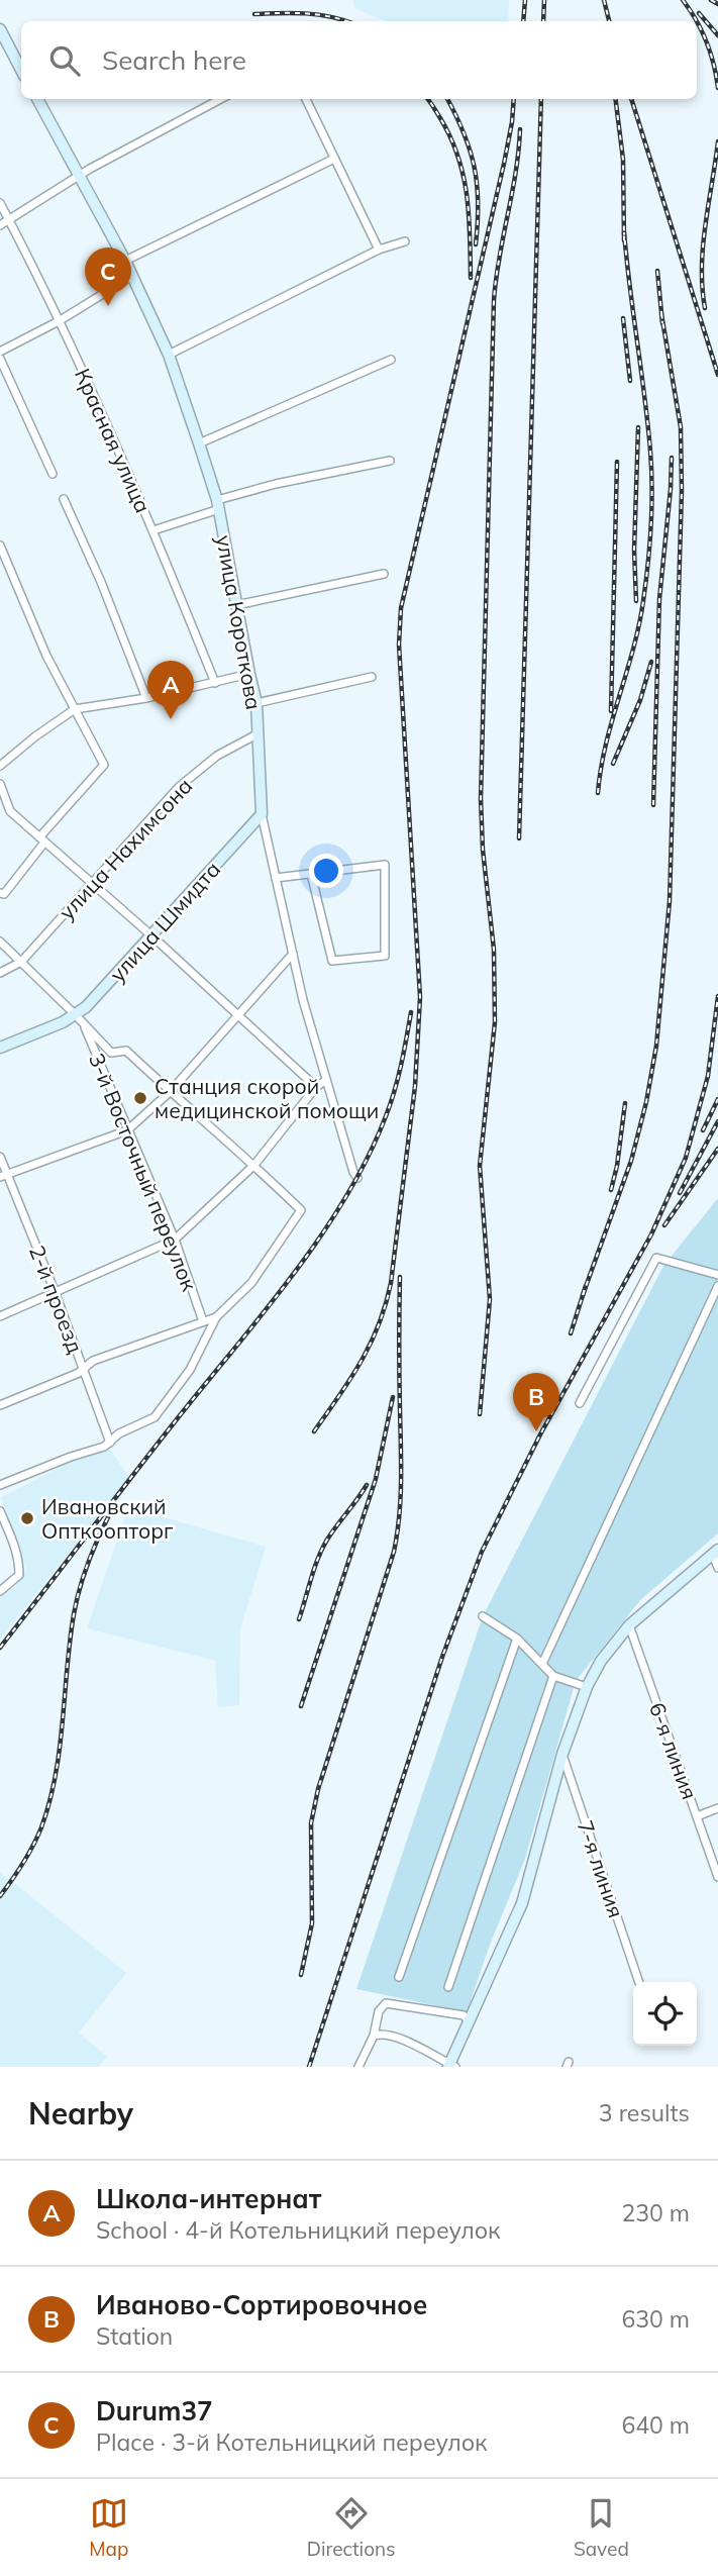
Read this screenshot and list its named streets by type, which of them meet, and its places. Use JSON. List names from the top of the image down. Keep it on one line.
{"streets":{"main road":["улица Короткова","улица Шмидта"],"street":["Красная улица","улица Нахимсона","3-й Восточный переулок","2-й проезд","6-я линия","7-я линия"]},"crossings":[["улица Короткова","улица Нахимсона"],["улица Короткова","улица Шмидта"],["улица Шмидта","3-й Восточный переулок"]],"places":["Станция скорой медицинской помощи","Ивановский Опткоопторг"],"page":{"search":"Search here","pins":["C","A","B"],"heading":["Nearby","3 results"],"list":[{"mark":"A","name":"Школа-интернат","note":"School · 4-й Котельницкий переулок","value":"230 m"},{"mark":"B","name":"Иваново-Сортировочное","note":"Station","value":"630 m"},{"mark":"C","name":"Durum37","note":"Place · 3-й Котельницкий переулок","value":"640 m"}],"nav":["Map","Directions","Saved"]}}
